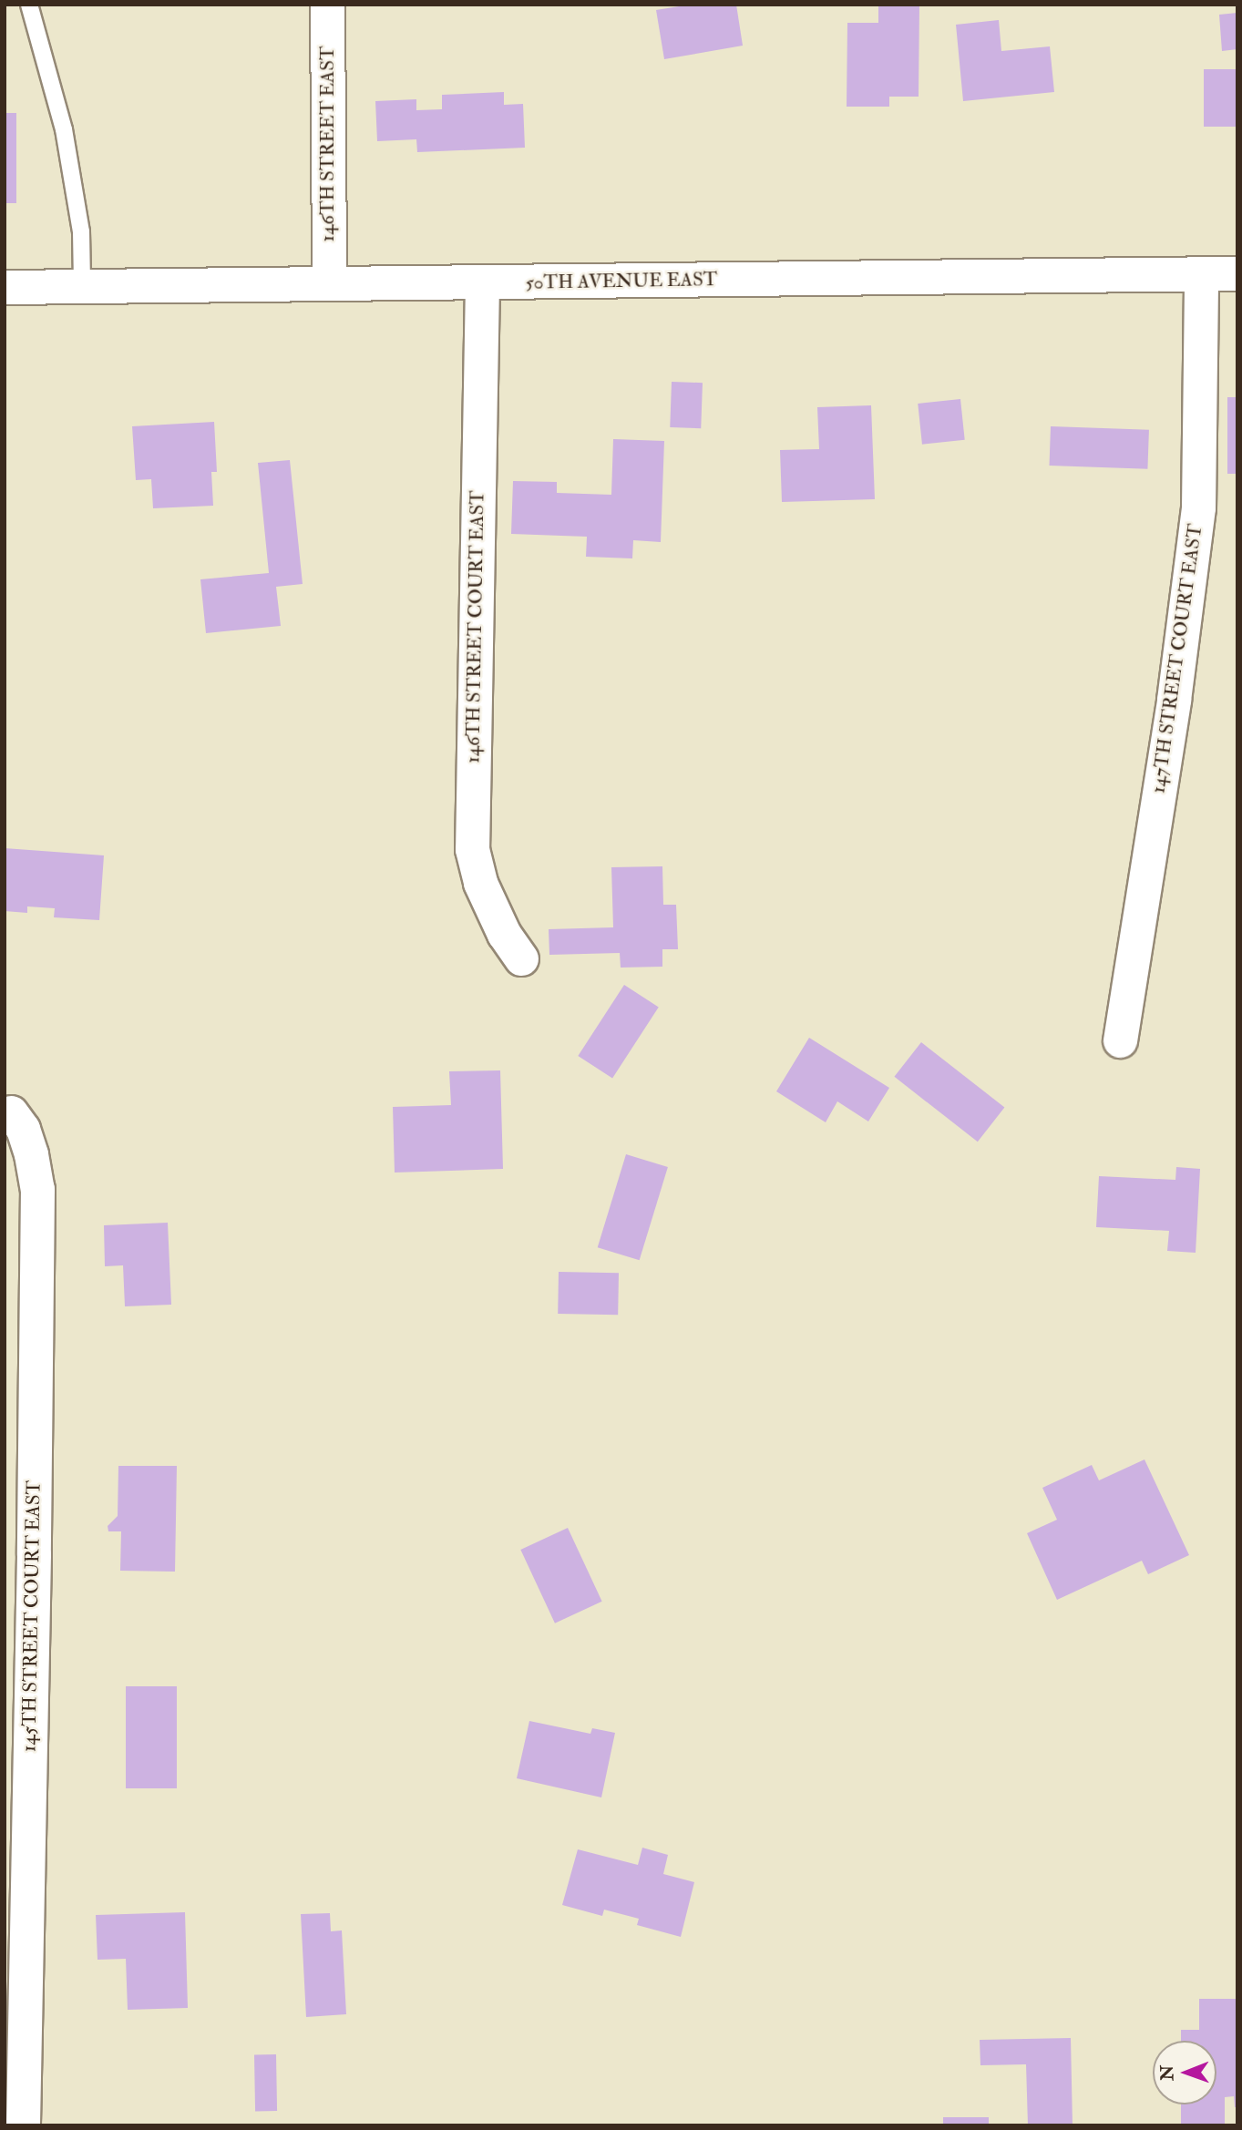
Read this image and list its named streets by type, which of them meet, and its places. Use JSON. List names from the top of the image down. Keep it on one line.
{"streets":{"street":["146TH STREET EAST","50TH AVENUE EAST","146TH STREET COURT EAST","147TH STREET COURT EAST","145TH STREET COURT EAST"]},"crossings":[["146TH STREET EAST","50TH AVENUE EAST"],["50TH AVENUE EAST","146TH STREET COURT EAST"],["50TH AVENUE EAST","147TH STREET COURT EAST"]],"north":"left"}
